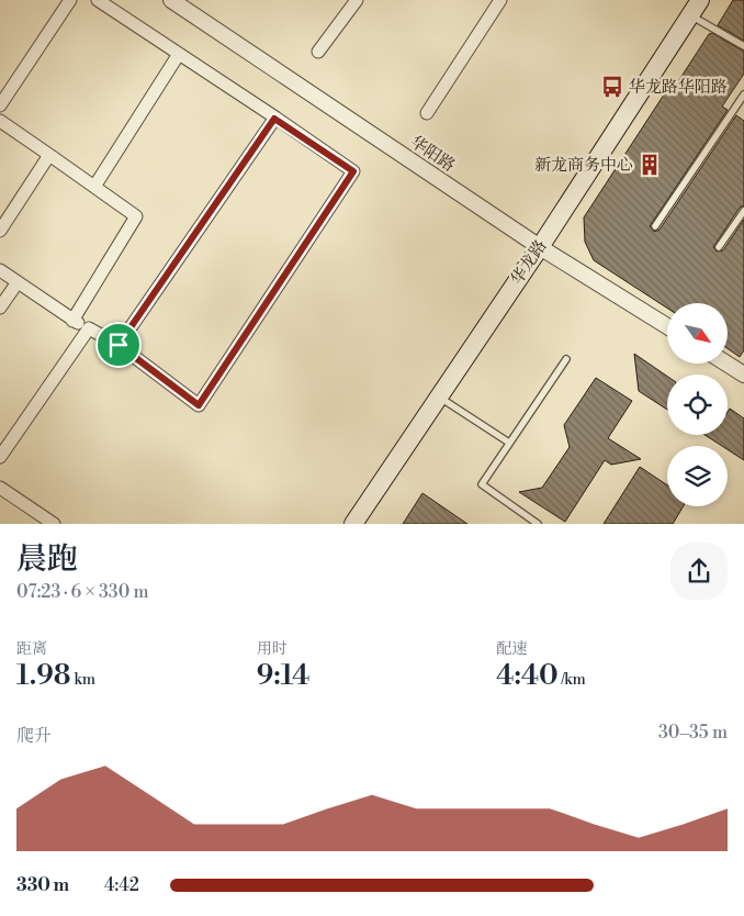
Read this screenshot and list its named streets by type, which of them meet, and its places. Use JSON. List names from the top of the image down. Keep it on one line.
{"streets":{"main road":["华龙路"],"street":["华阳路"]},"crossings":[["华阳路","华龙路"]],"places":{"bus stop":["华龙路华阳路"],"building":["新龙商务中心"]},"north":"bottom right","page":{"heading":["晨跑","07:23 · 6 × 330 m"],"stats":[["距离","1.98 km"],["用时","9:14"],["配速","4:40 /km"]],"chart":["爬升","30–35 m"],"list":[{"name":"330 m","note":"4:42"}]}}
